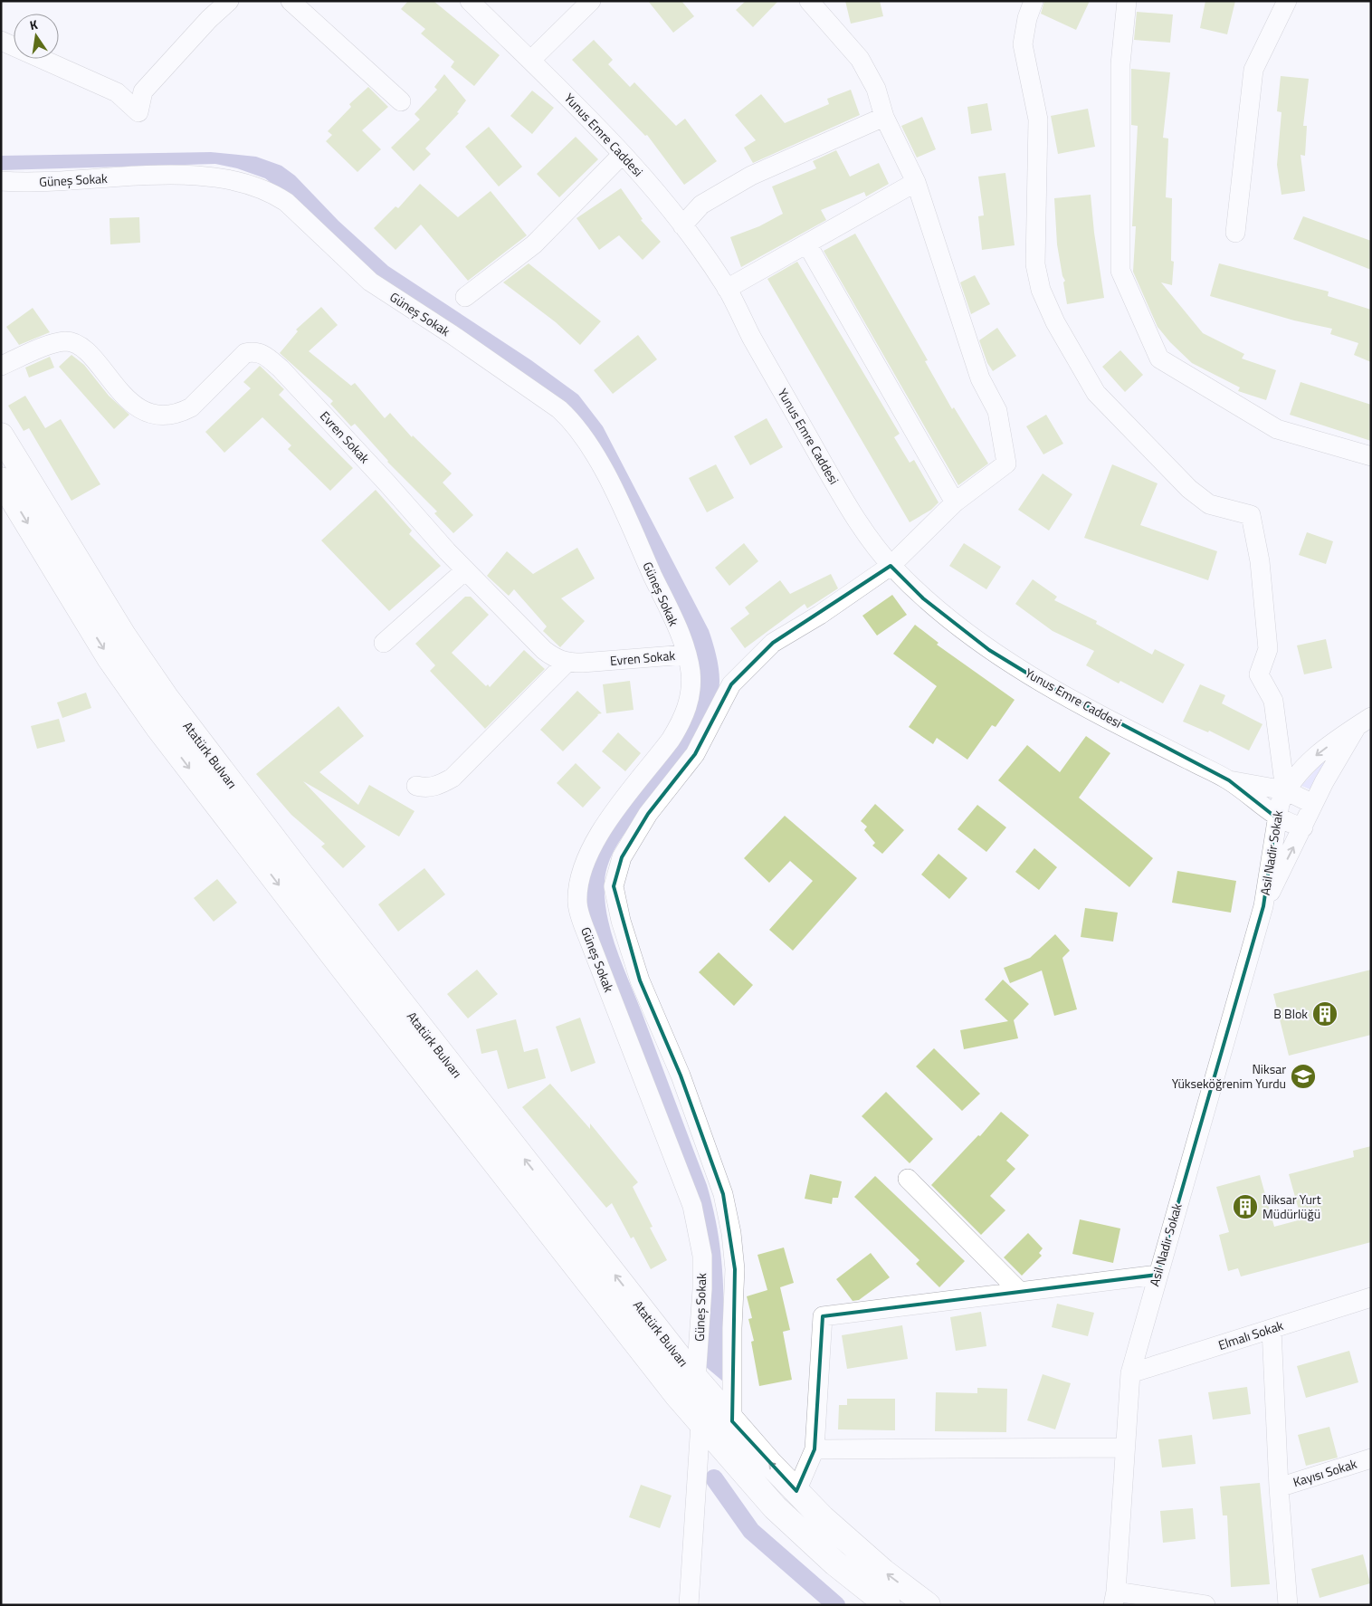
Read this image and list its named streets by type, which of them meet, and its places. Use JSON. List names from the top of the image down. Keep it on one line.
{"streets":{"main road":["Atatürk Bulvarı"],"street":["Yunus Emre Caddesi","Güneş Sokak","Evren Sokak","Asil Nadir Sokak","Elmalı Sokak","Kayısı Sokak"]},"crossings":[["Yunus Emre Caddesi","Asil Nadir Sokak"],["Güneş Sokak","Evren Sokak"],["Güneş Sokak","Atatürk Bulvarı"],["Asil Nadir Sokak","Elmalı Sokak"]],"places":{"building":["B Blok","Niksar Yurt Müdürlüğü"],"school or university":["Niksar Yükseköğrenim Yurdu"]},"north":"top"}
